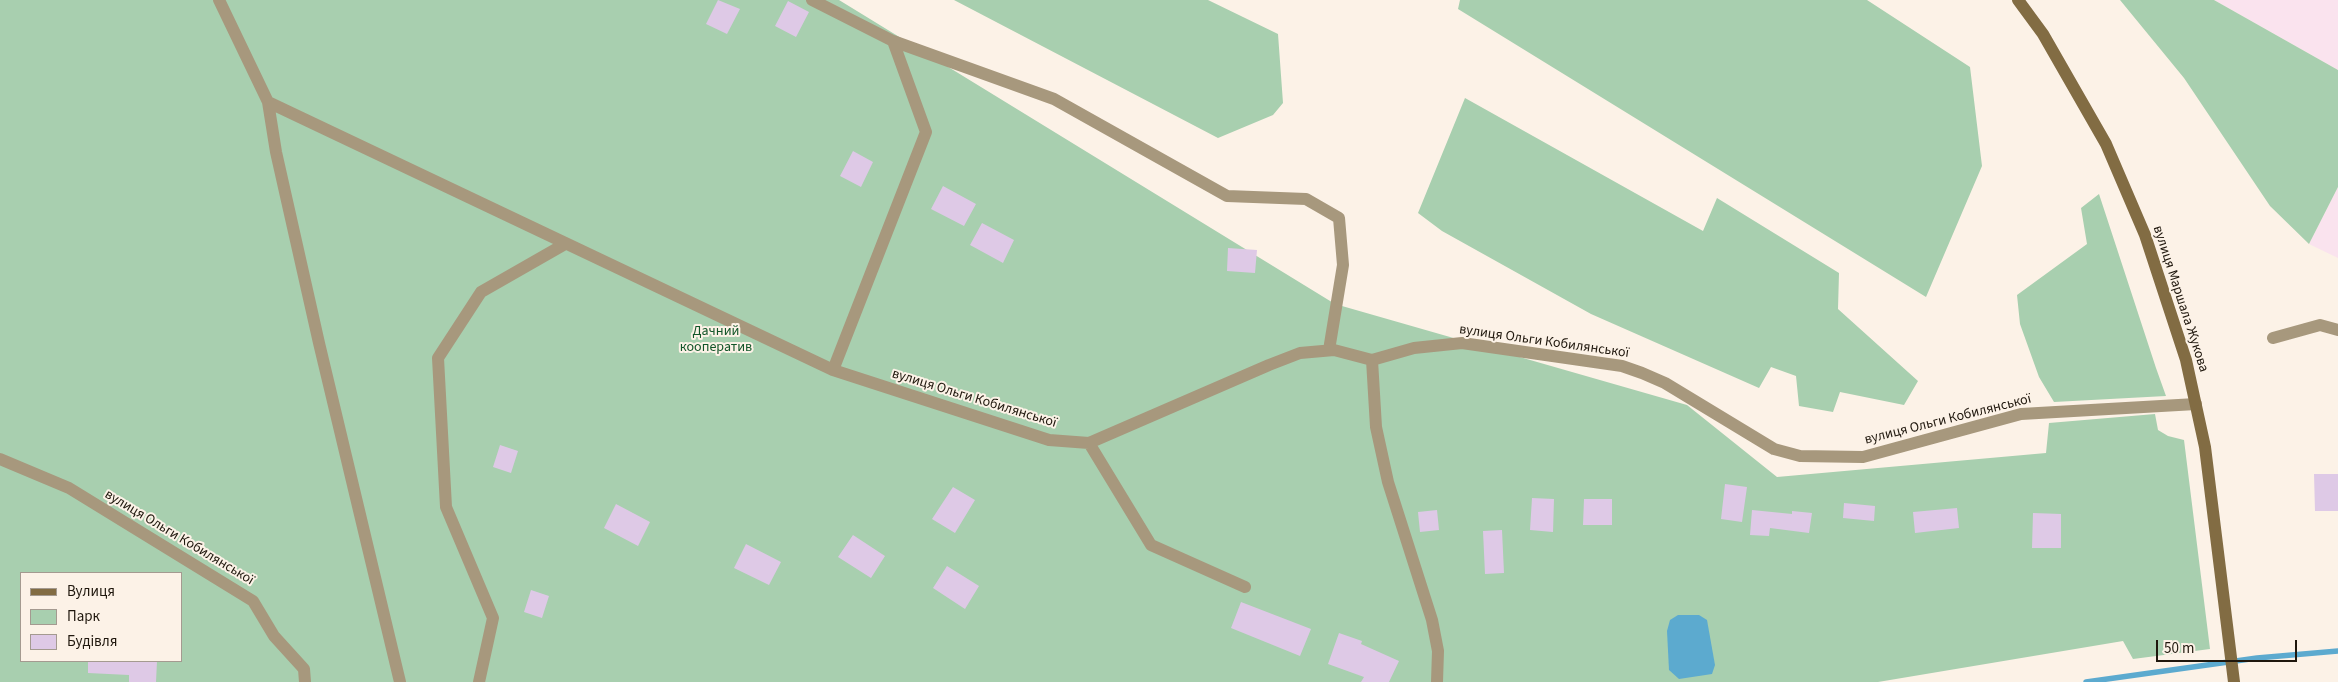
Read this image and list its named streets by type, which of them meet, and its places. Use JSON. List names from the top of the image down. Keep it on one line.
{"streets":{"main road":["вулиця Маршала Жукова"],"street":["вулиця Ольги Кобилянської"]},"crossings":[["вулиця Маршала Жукова","вулиця Ольги Кобилянської"]],"parks":["Дачний кооператив"],"legend":["Вулиця","Парк","Будівля"],"scale_bar":"50 m"}
